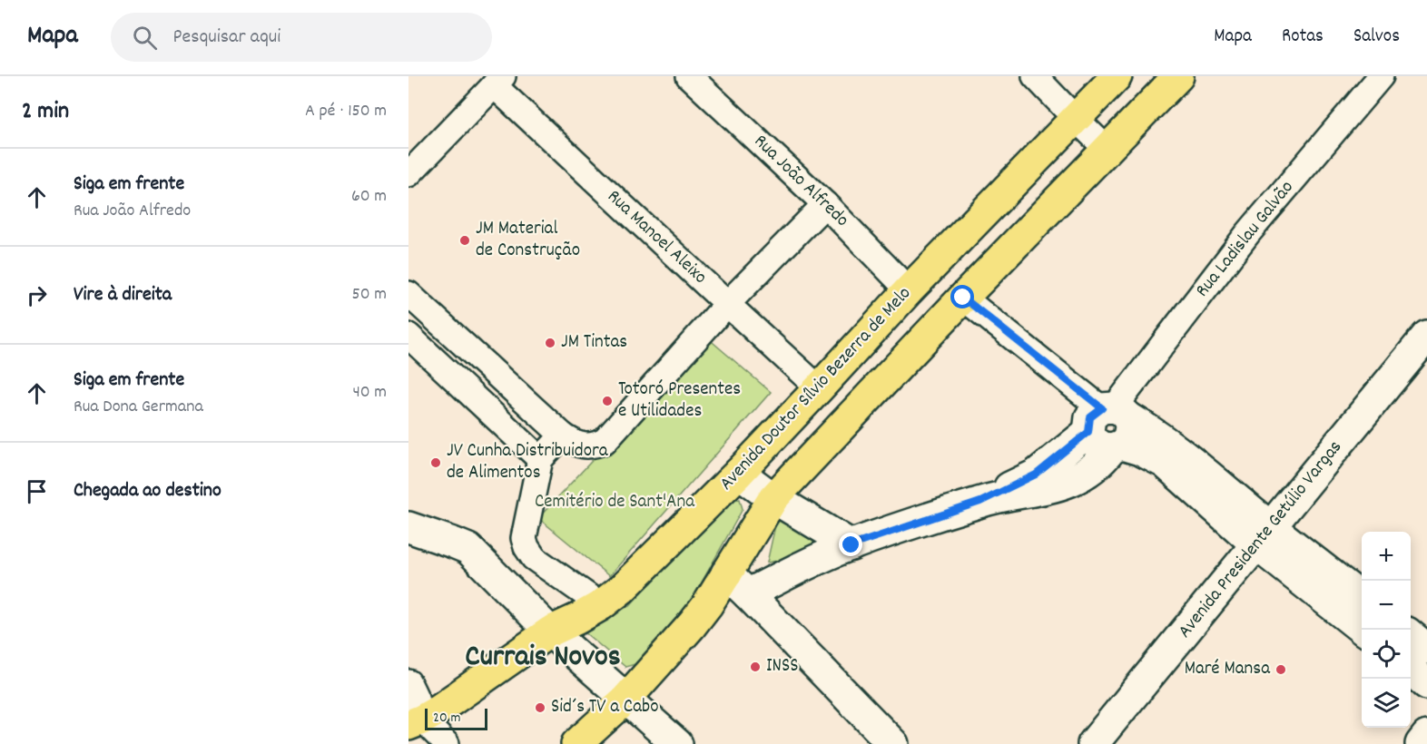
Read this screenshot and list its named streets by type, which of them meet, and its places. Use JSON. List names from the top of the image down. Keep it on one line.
{"streets":{"highway":["Avenida Doutor Sílvio Bezerra de Melo"],"main road":["Avenida Presidente Getúlio Vargas"],"street":["Rua João Alfredo","Rua Manoel Aleixo","Rua Ladislau Galvão"]},"crossings":[["Rua João Alfredo","Avenida Doutor Sílvio Bezerra de Melo"],["Rua Manoel Aleixo","Avenida Doutor Sílvio Bezerra de Melo"]],"districts":["Currais Novos"],"parks":["Cemitério de Sant'Ana"],"places":["JM Material de Construção","JM Tintas","Totoró Presentes e Utilidades","JV Cunha Distribuidora de Alimentos","INSS","Maré Mansa","Sid´s TV a Cabo"],"scale_bar":"20 m","page":{"header":"Mapa","search":"Pesquisar aqui","nav":["Mapa","Rotas","Salvos"],"heading":["2 min","A pé · 150 m"],"list":[["Siga em frente","Rua João Alfredo","60 m"],["Vire à direita","50 m"],["Siga em frente","Rua Dona Germana","40 m"],"Chegada ao destino"],"map_buttons":["+","−"],"scale":"20 m"}}
